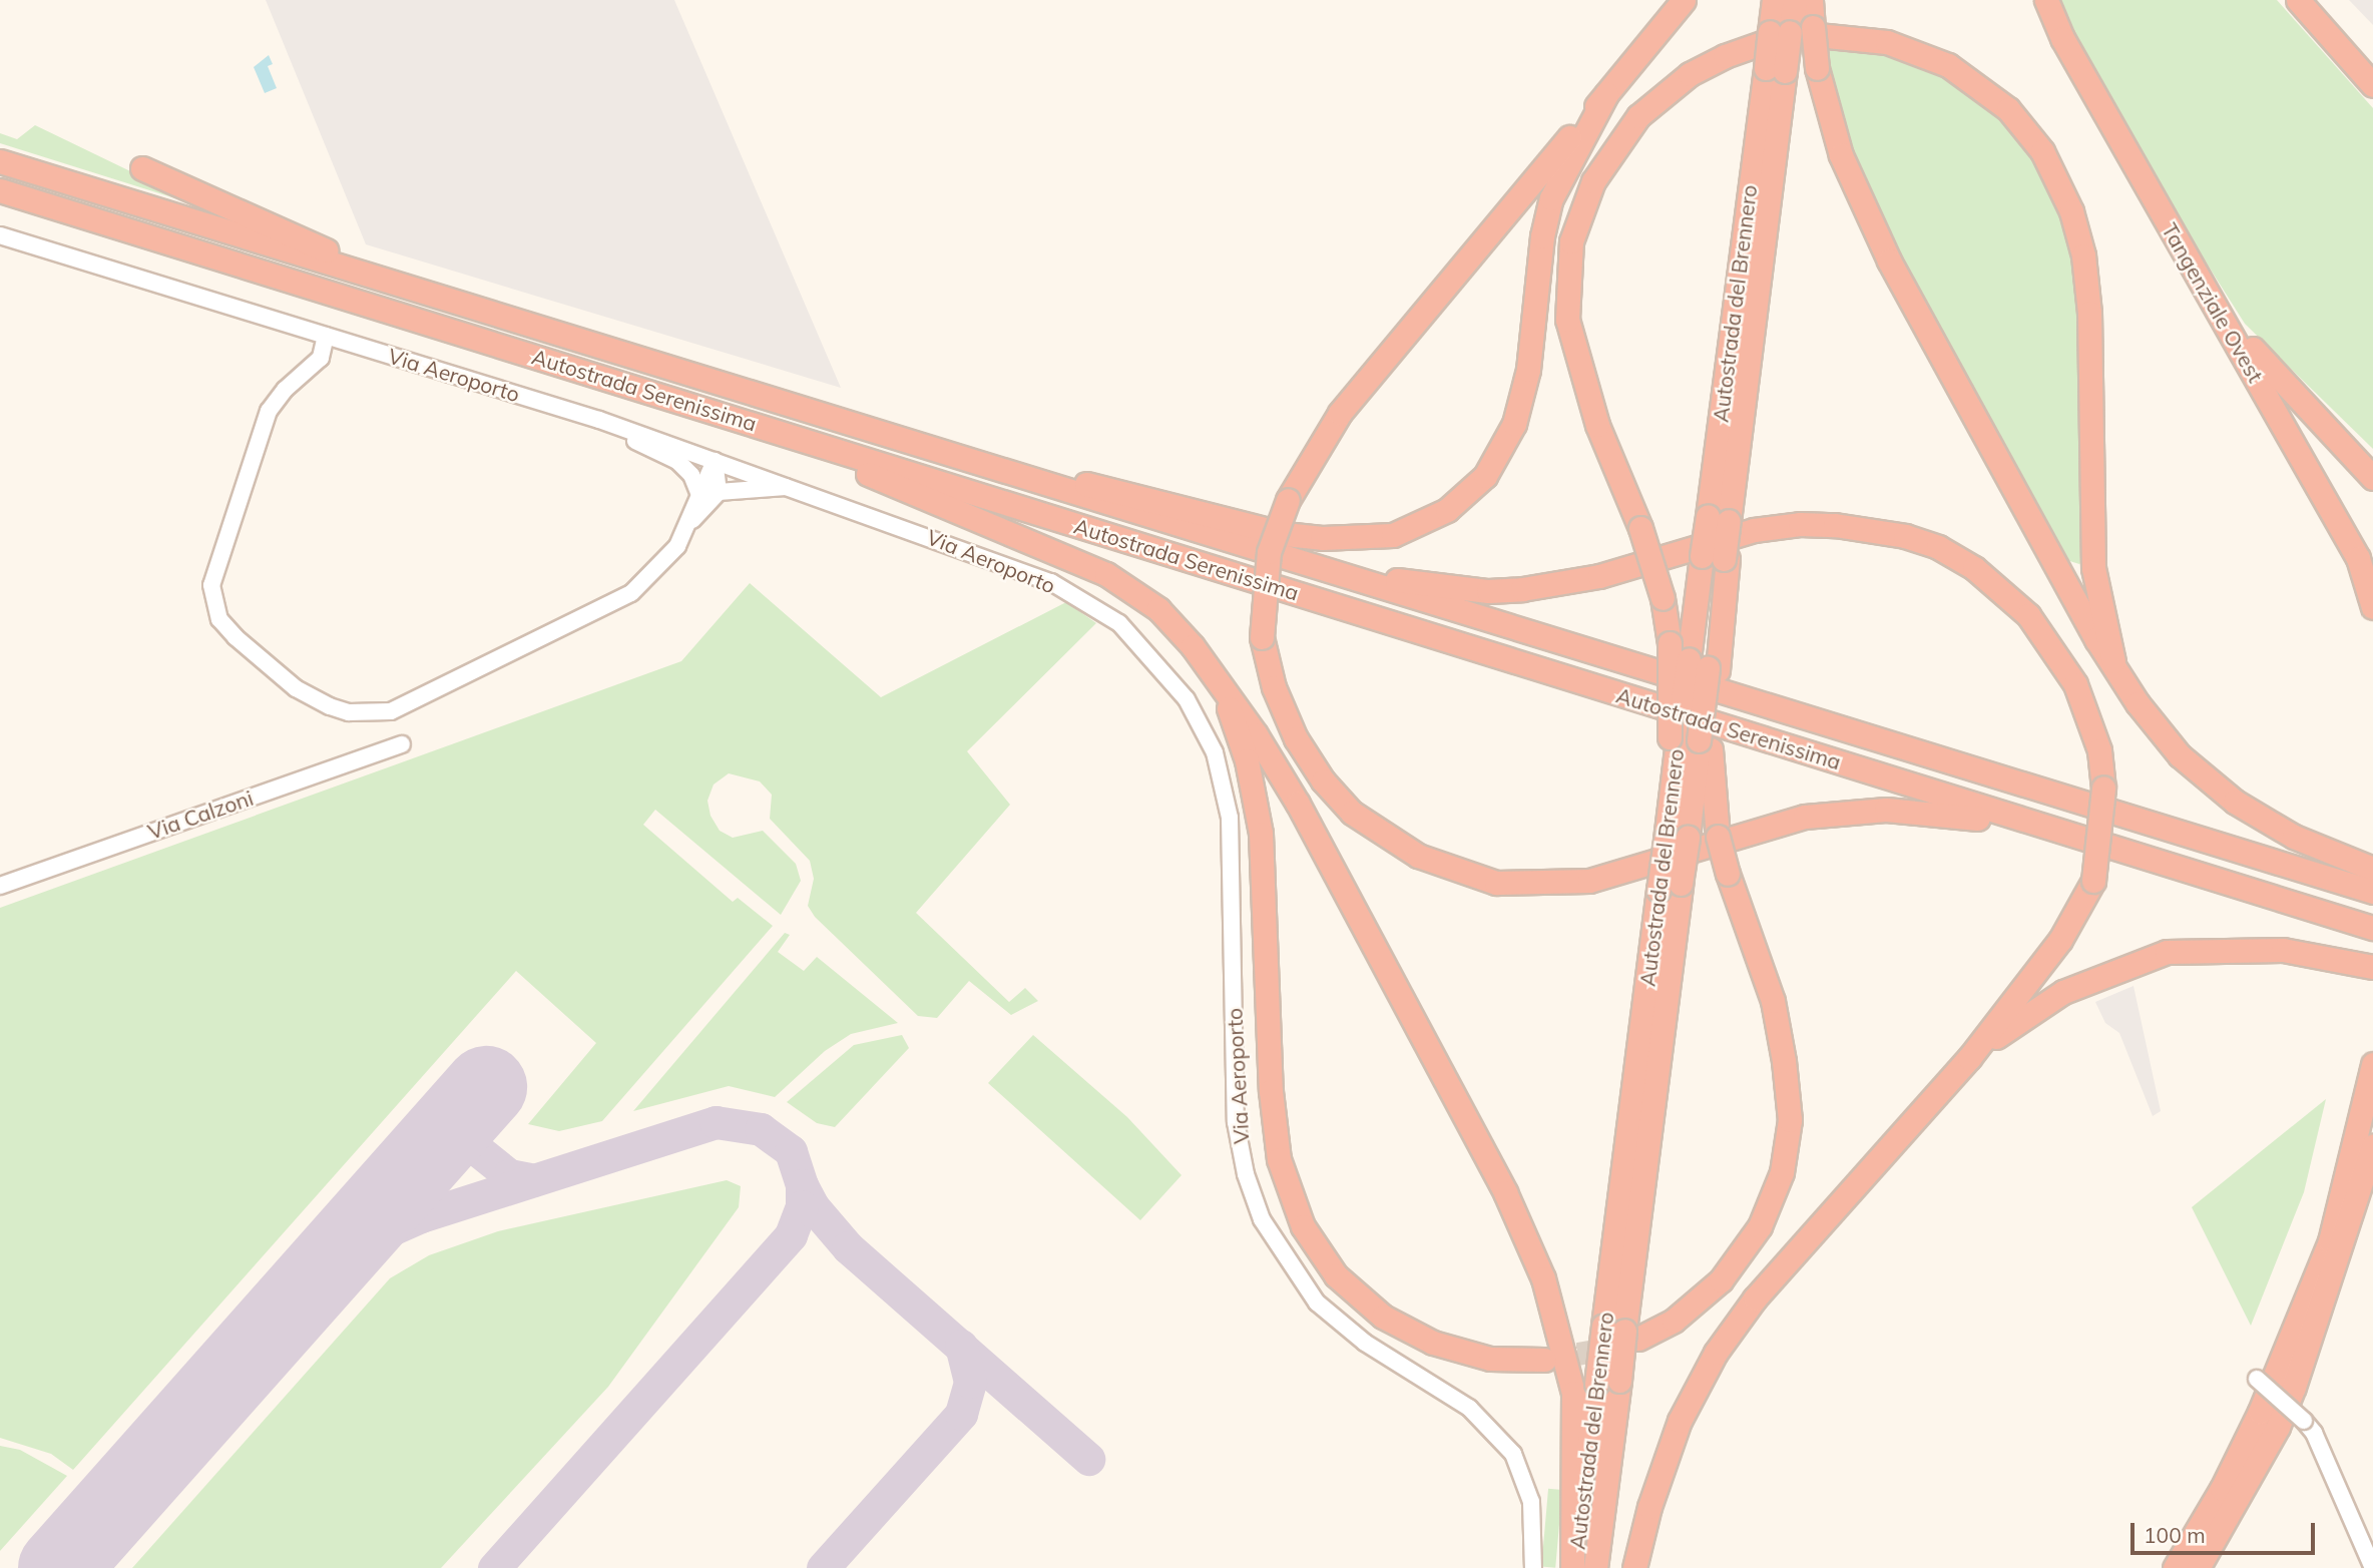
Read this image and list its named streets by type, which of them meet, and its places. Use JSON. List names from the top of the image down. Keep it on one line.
{"streets":{"highway":["Tangenziale Ovest","Autostrada del Brennero","Autostrada Serenissima"],"street":["Via Aeroporto","Via Calzoni"]},"scale_bar":"100 m"}
